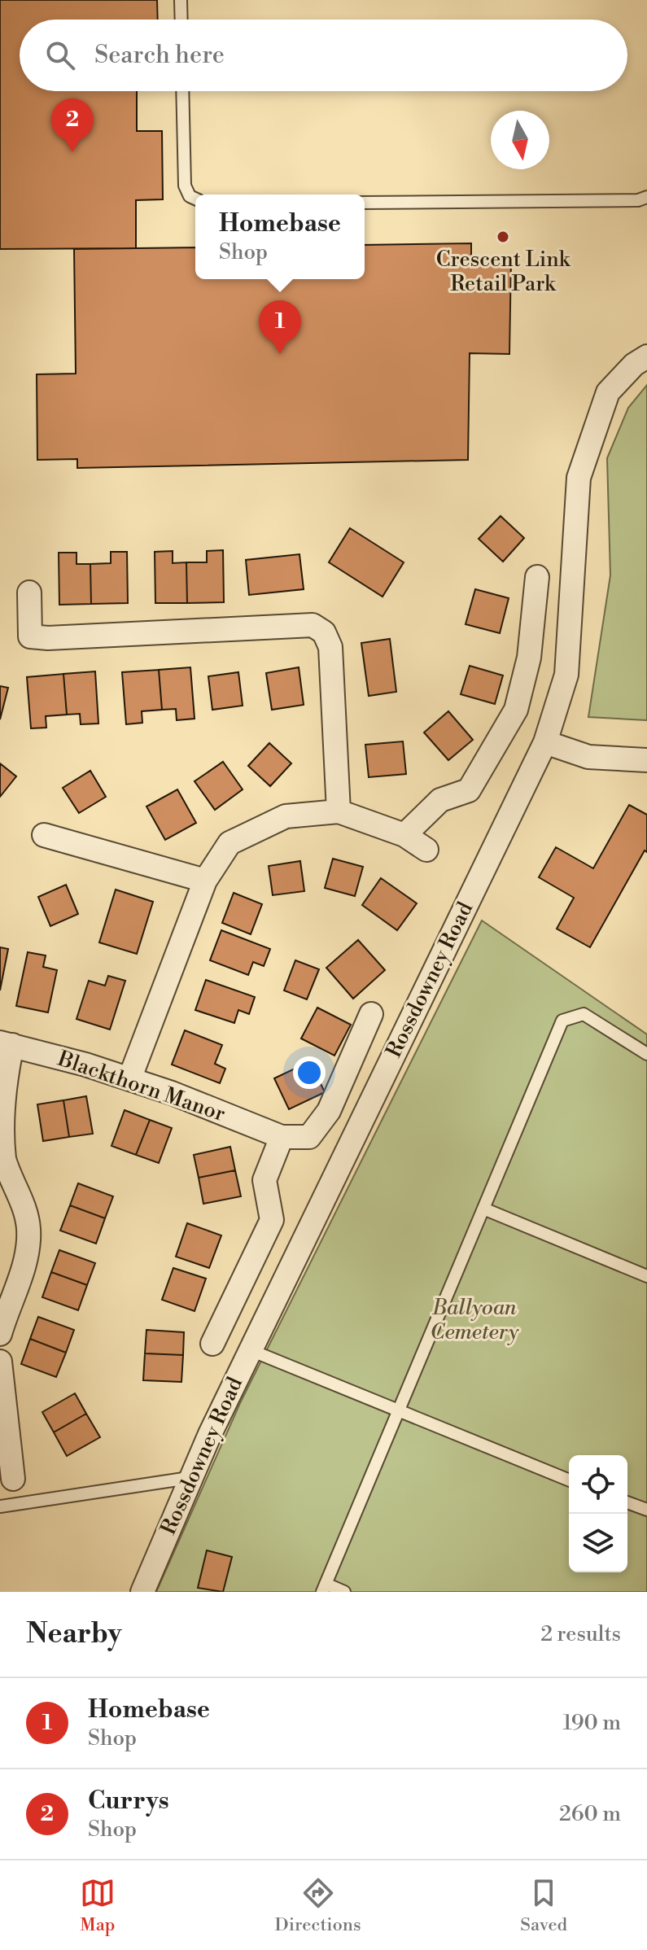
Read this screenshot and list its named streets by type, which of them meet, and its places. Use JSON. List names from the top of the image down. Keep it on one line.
{"streets":{"street":["Rossdowney Road","Blackthorn Manor"]},"parks":["Ballyoan Cemetery"],"places":["Crescent Link Retail Park"],"north":"bottom","page":{"search":"Search here","pins":["2","1"],"popup":["Homebase","Shop"],"heading":["Nearby","2 results"],"list":[{"mark":"1","name":"Homebase","note":"Shop","value":"190 m"},{"mark":"2","name":"Currys","note":"Shop","value":"260 m"}],"nav":["Map","Directions","Saved"]}}
